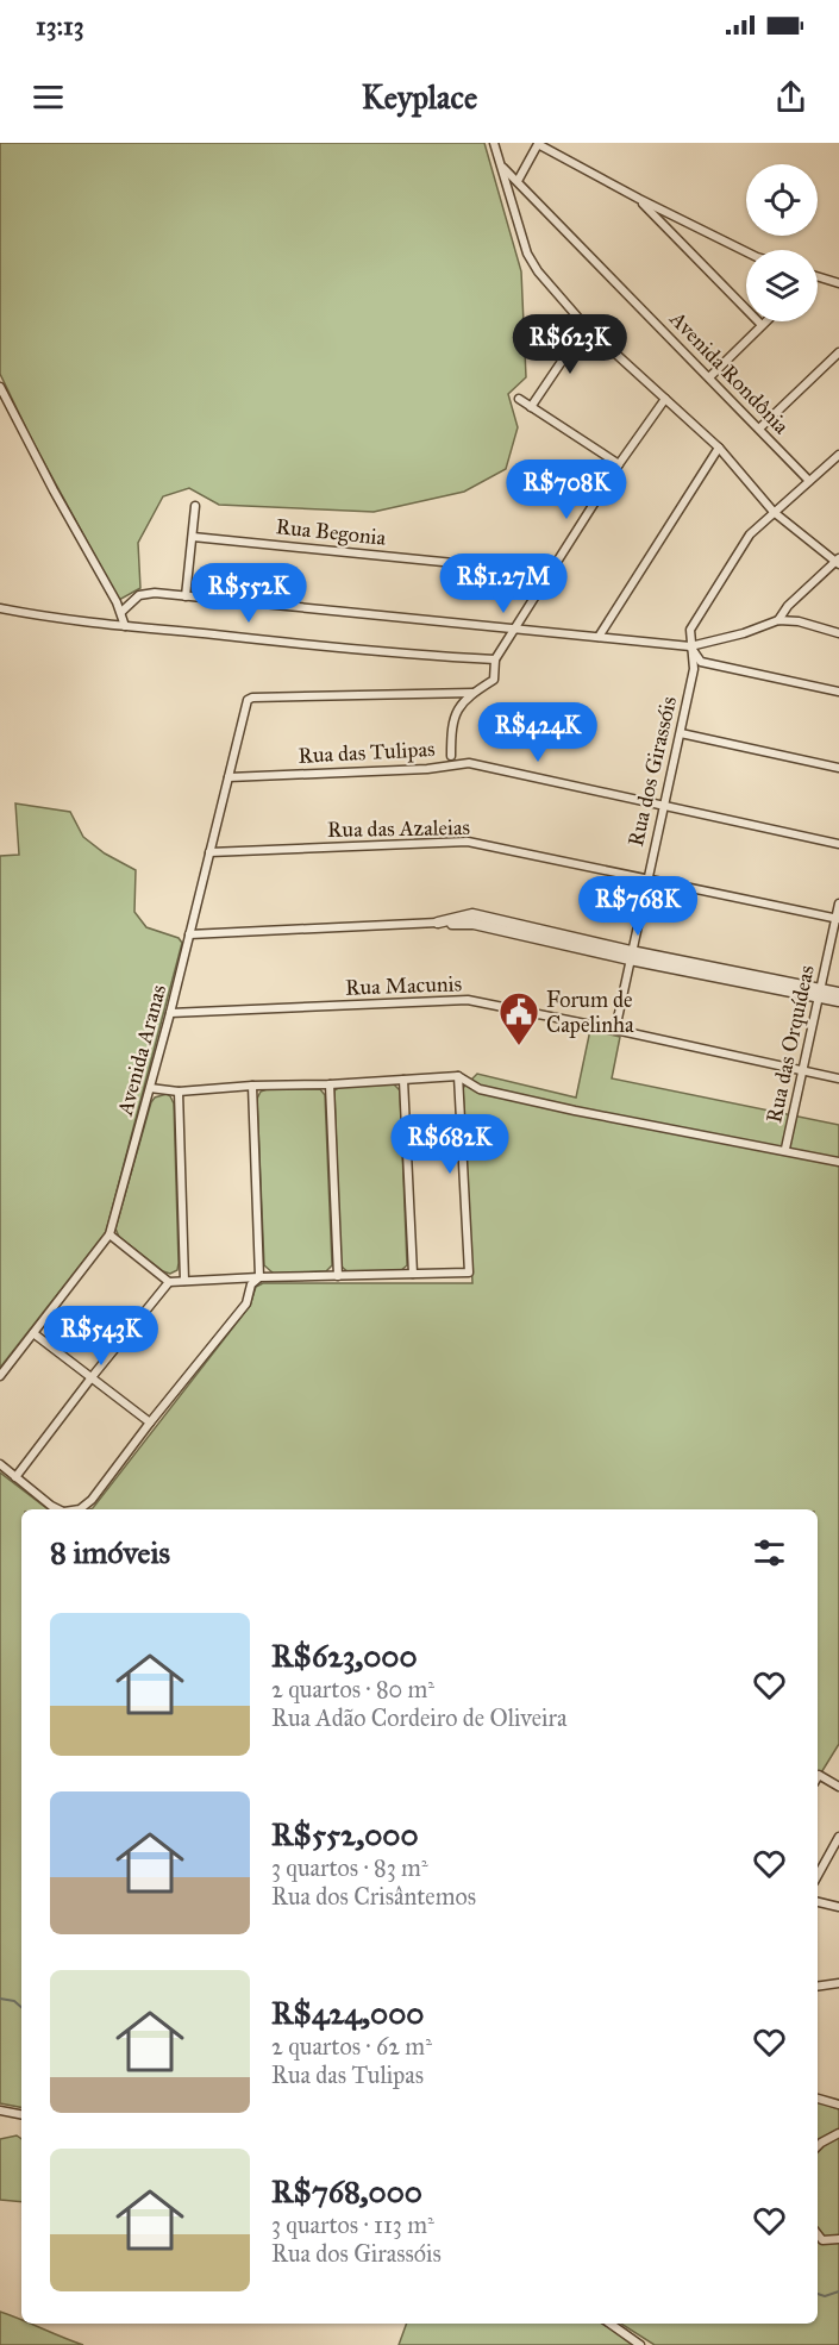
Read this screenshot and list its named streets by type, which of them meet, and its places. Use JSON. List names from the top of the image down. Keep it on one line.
{"streets":{"street":["Avenida Rondônia","Rua Begonia","Rua das Tulipas","Rua dos Girassóis","Rua das Azaleias","Rua Macunis","Rua das Orquídeas","Avenida Aranas"]},"crossings":[["Avenida Rondônia","Rua dos Girassóis"],["Rua das Tulipas","Rua dos Girassóis"],["Rua das Tulipas","Avenida Aranas"],["Rua dos Girassóis","Rua das Azaleias"],["Rua dos Girassóis","Rua Macunis"],["Rua das Azaleias","Rua das Orquídeas"],["Rua das Azaleias","Avenida Aranas"],["Rua Macunis","Rua das Orquídeas"],["Rua Macunis","Avenida Aranas"]],"places":{"public building":["Forum de Capelinha"]},"page":{"status":"13:13","header":"Keyplace","price":["R$623K","R$708K","R$1.27M","R$552K","R$424K","R$768K","R$682K","R$543K"],"heading":"8 imóveis","list":[{"name":"R$623,000","note":"2 quartos · 80 m² · Rua Adão Cordeiro de Oliveira"},{"name":"R$552,000","note":"3 quartos · 83 m² · Rua dos Crisântemos"},{"name":"R$424,000","note":"2 quartos · 62 m² · Rua das Tulipas"},{"name":"R$768,000","note":"3 quartos · 113 m² · Rua dos Girassóis"}]}}
